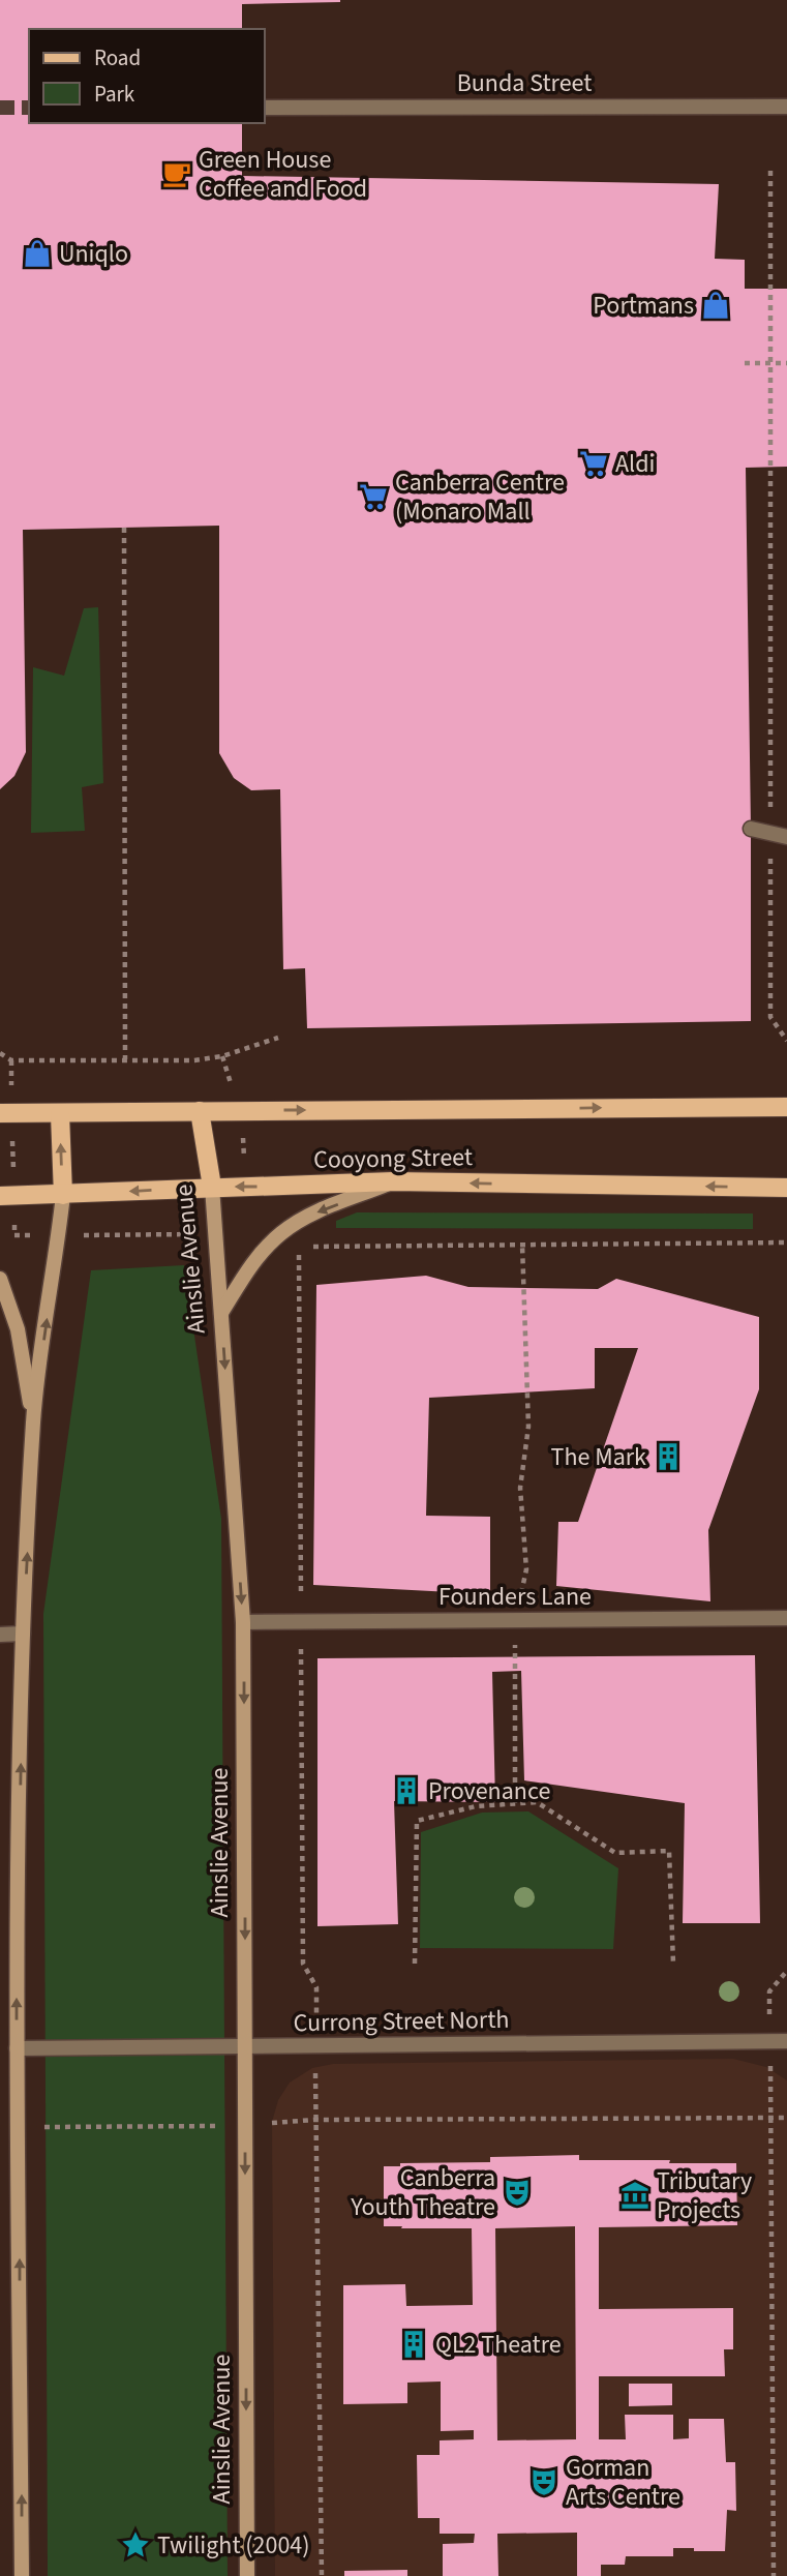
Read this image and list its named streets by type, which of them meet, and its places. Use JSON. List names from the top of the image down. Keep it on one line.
{"streets":{"main road":["Cooyong Street","Ainslie Avenue"],"street":["Bunda Street","Founders Lane","Currong Street North"]},"crossings":[["Cooyong Street","Ainslie Avenue"],["Ainslie Avenue","Founders Lane"],["Ainslie Avenue","Currong Street North"]],"one_way":["Ainslie Avenue"],"places":{"cafe":["Green House Coffee and Food"],"shop":["Uniqlo","Portmans"],"supermarket":["Aldi","Canberra Centre (Monaro Mall"],"building":["The Mark","Provenance","QL2 Theatre"],"theatre":["Canberra Youth Theatre","Gorman Arts Centre"],"museum":["Tributary Projects"],"place":["Twilight (2004)"]},"legend":["Road","Park"]}
